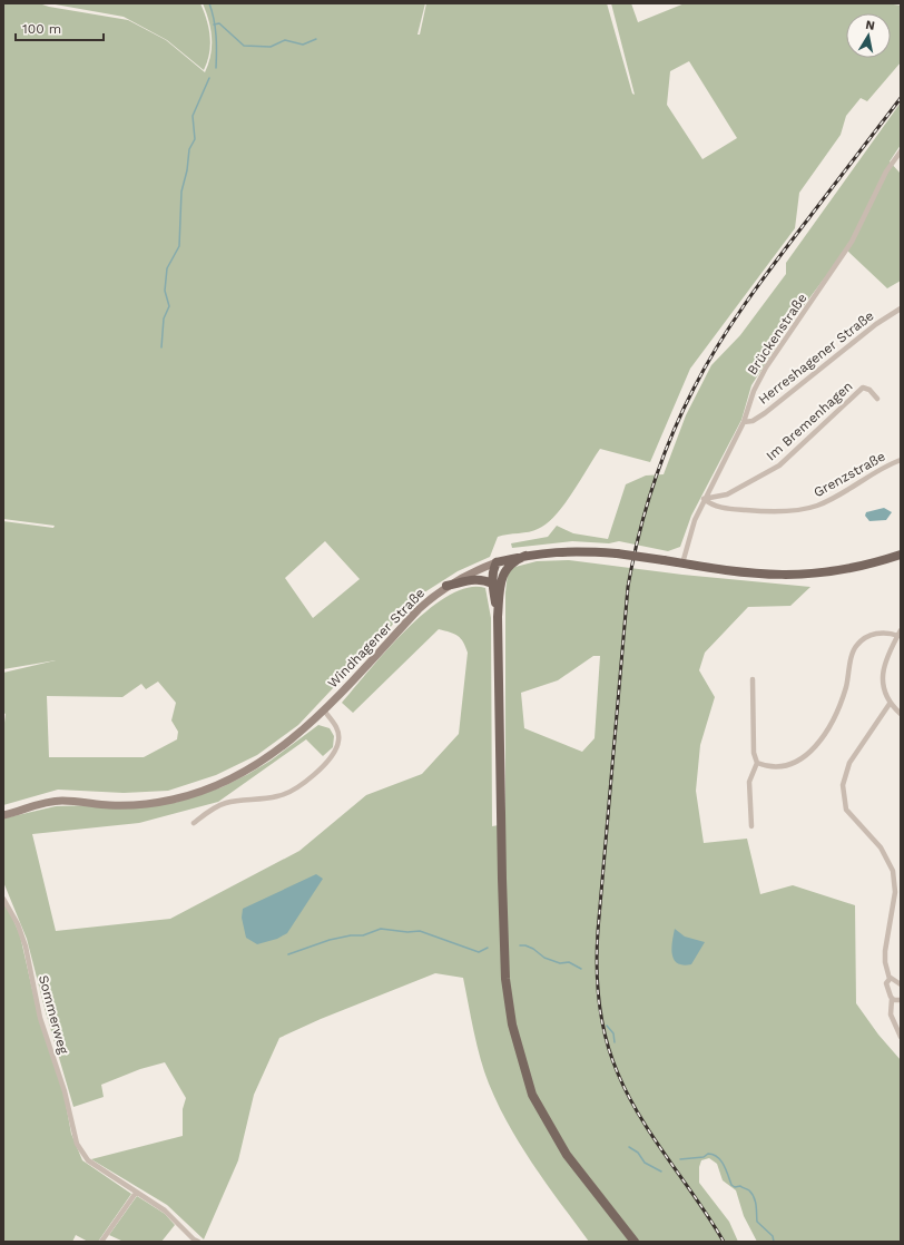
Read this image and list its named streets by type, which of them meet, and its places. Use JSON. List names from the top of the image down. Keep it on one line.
{"streets":{"main road":["Windhagener Straße"],"street":["Brückenstraße","Herreshagener Straße","Im Bremenhagen","Grenzstraße","Sommerweg"]},"crossings":[["Brückenstraße","Herreshagener Straße"],["Brückenstraße","Im Bremenhagen"],["Brückenstraße","Grenzstraße"],["Im Bremenhagen","Grenzstraße"]],"scale_bar":"100 m","north":"top"}
